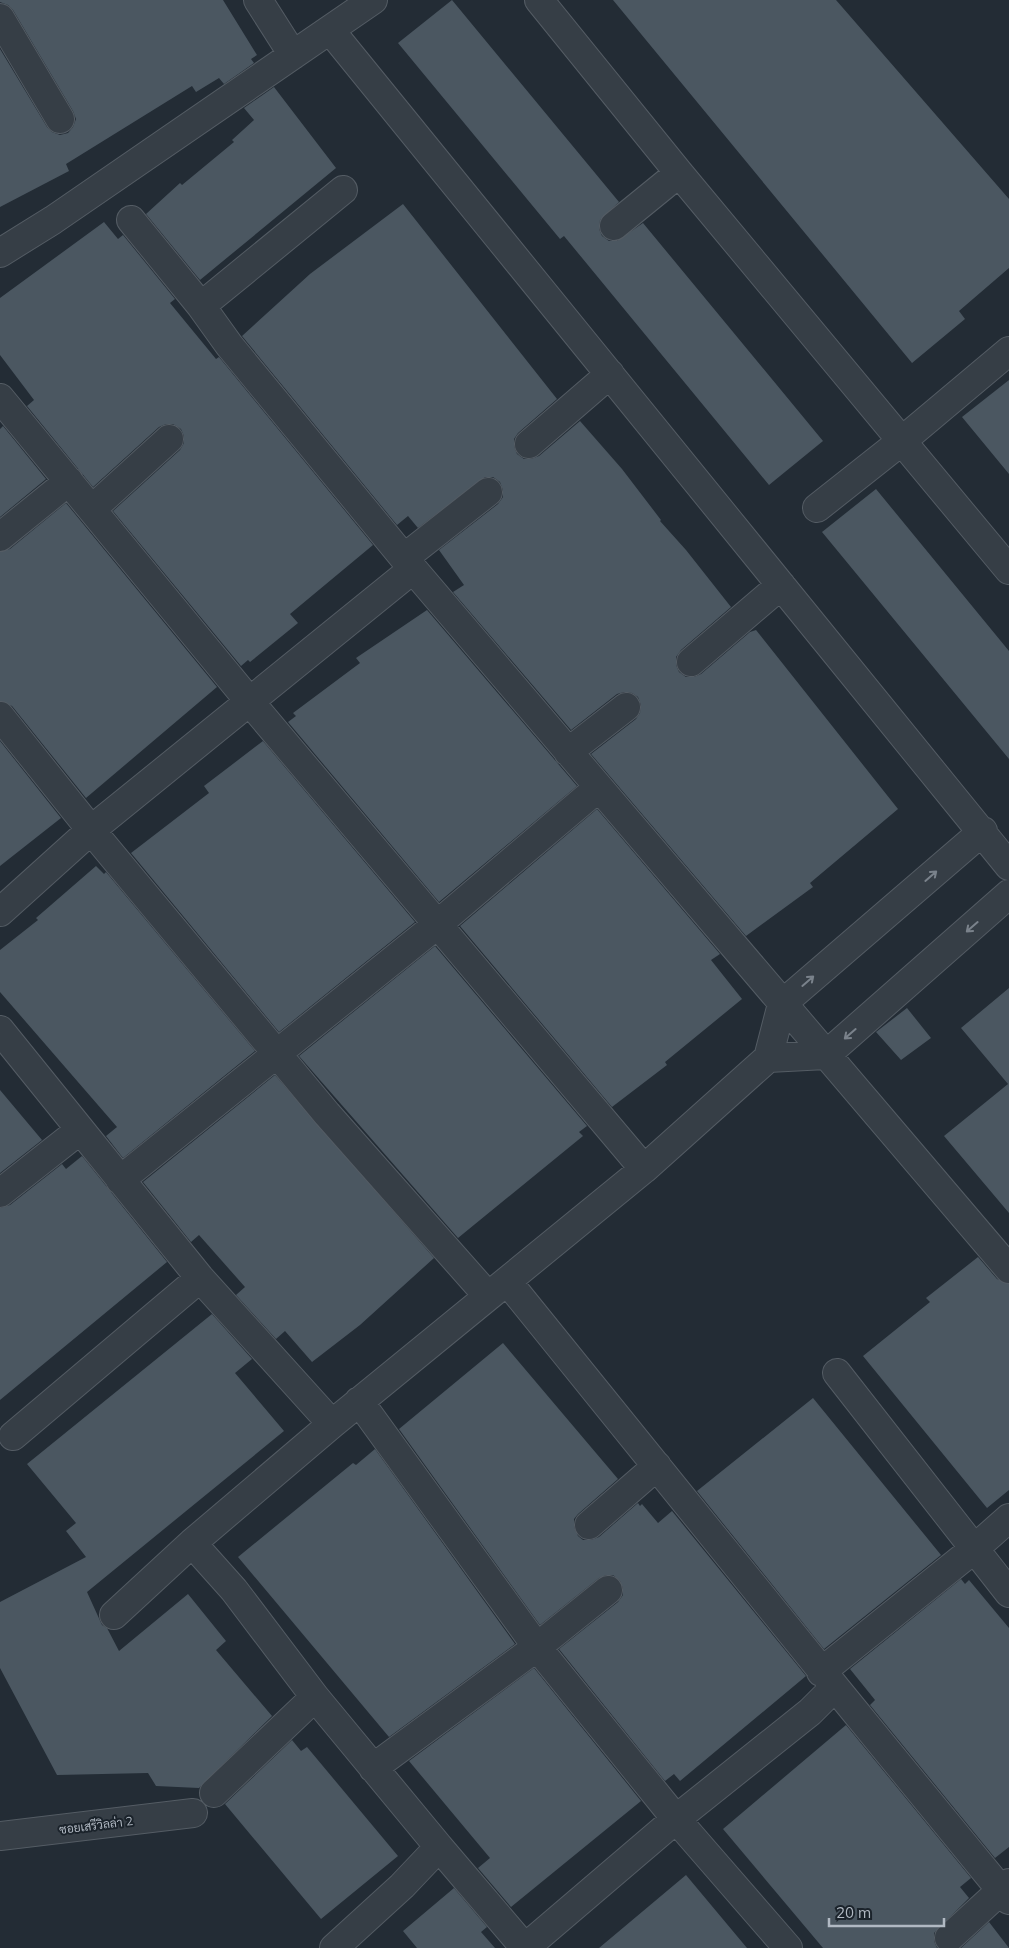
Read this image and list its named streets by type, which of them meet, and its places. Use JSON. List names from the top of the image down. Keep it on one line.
{"streets":{"street":["ซอยเสรีวิลล่า 2"]},"scale_bar":"20 m"}
